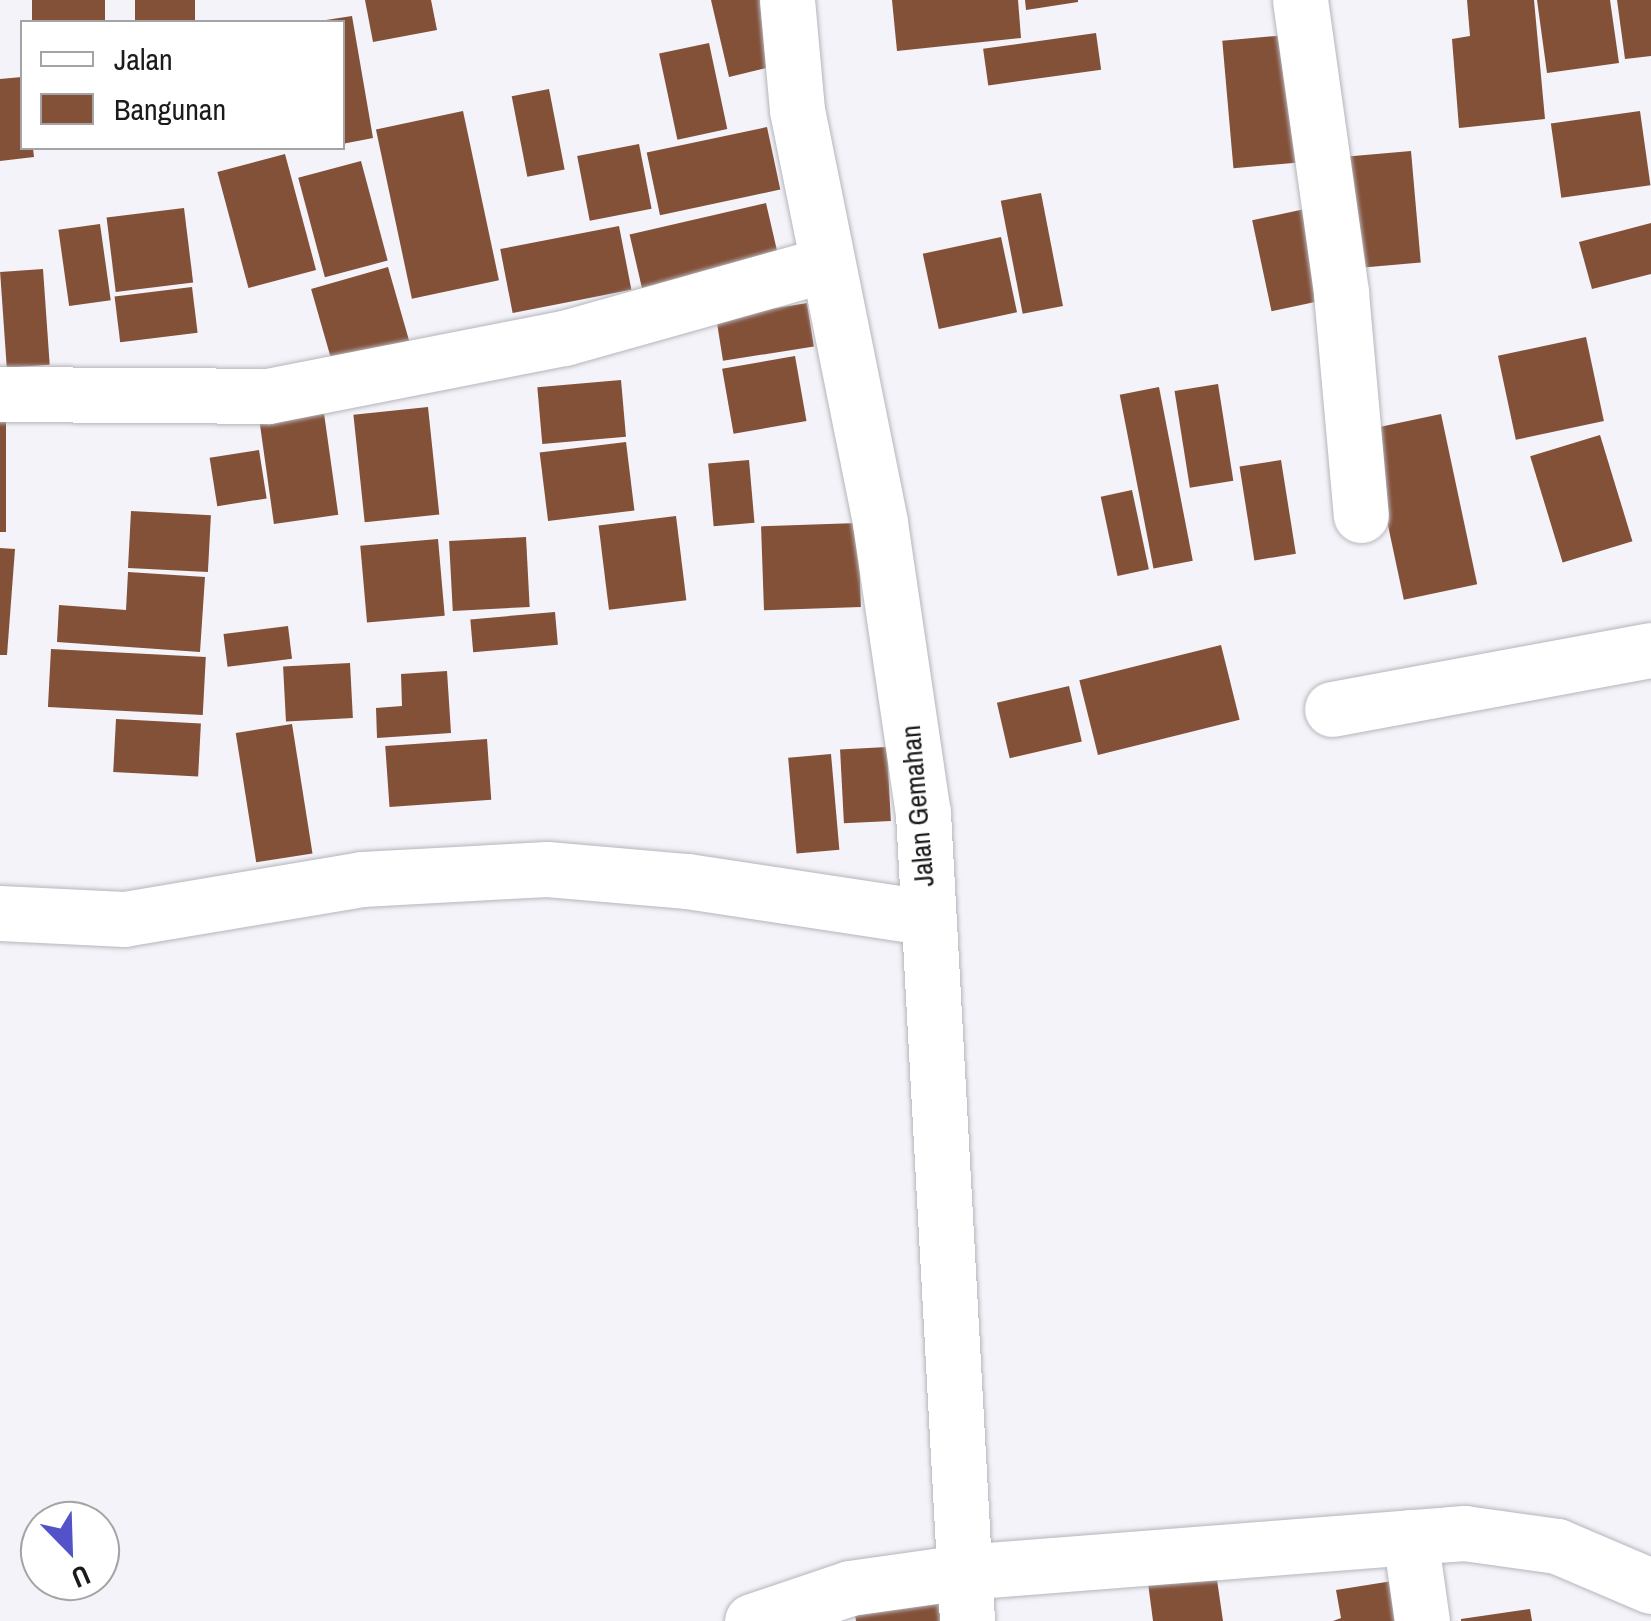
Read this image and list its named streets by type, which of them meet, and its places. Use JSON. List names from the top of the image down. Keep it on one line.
{"streets":{"street":["Jalan Gemahan"]},"legend":["Jalan","Bangunan"],"north":"bottom right"}
